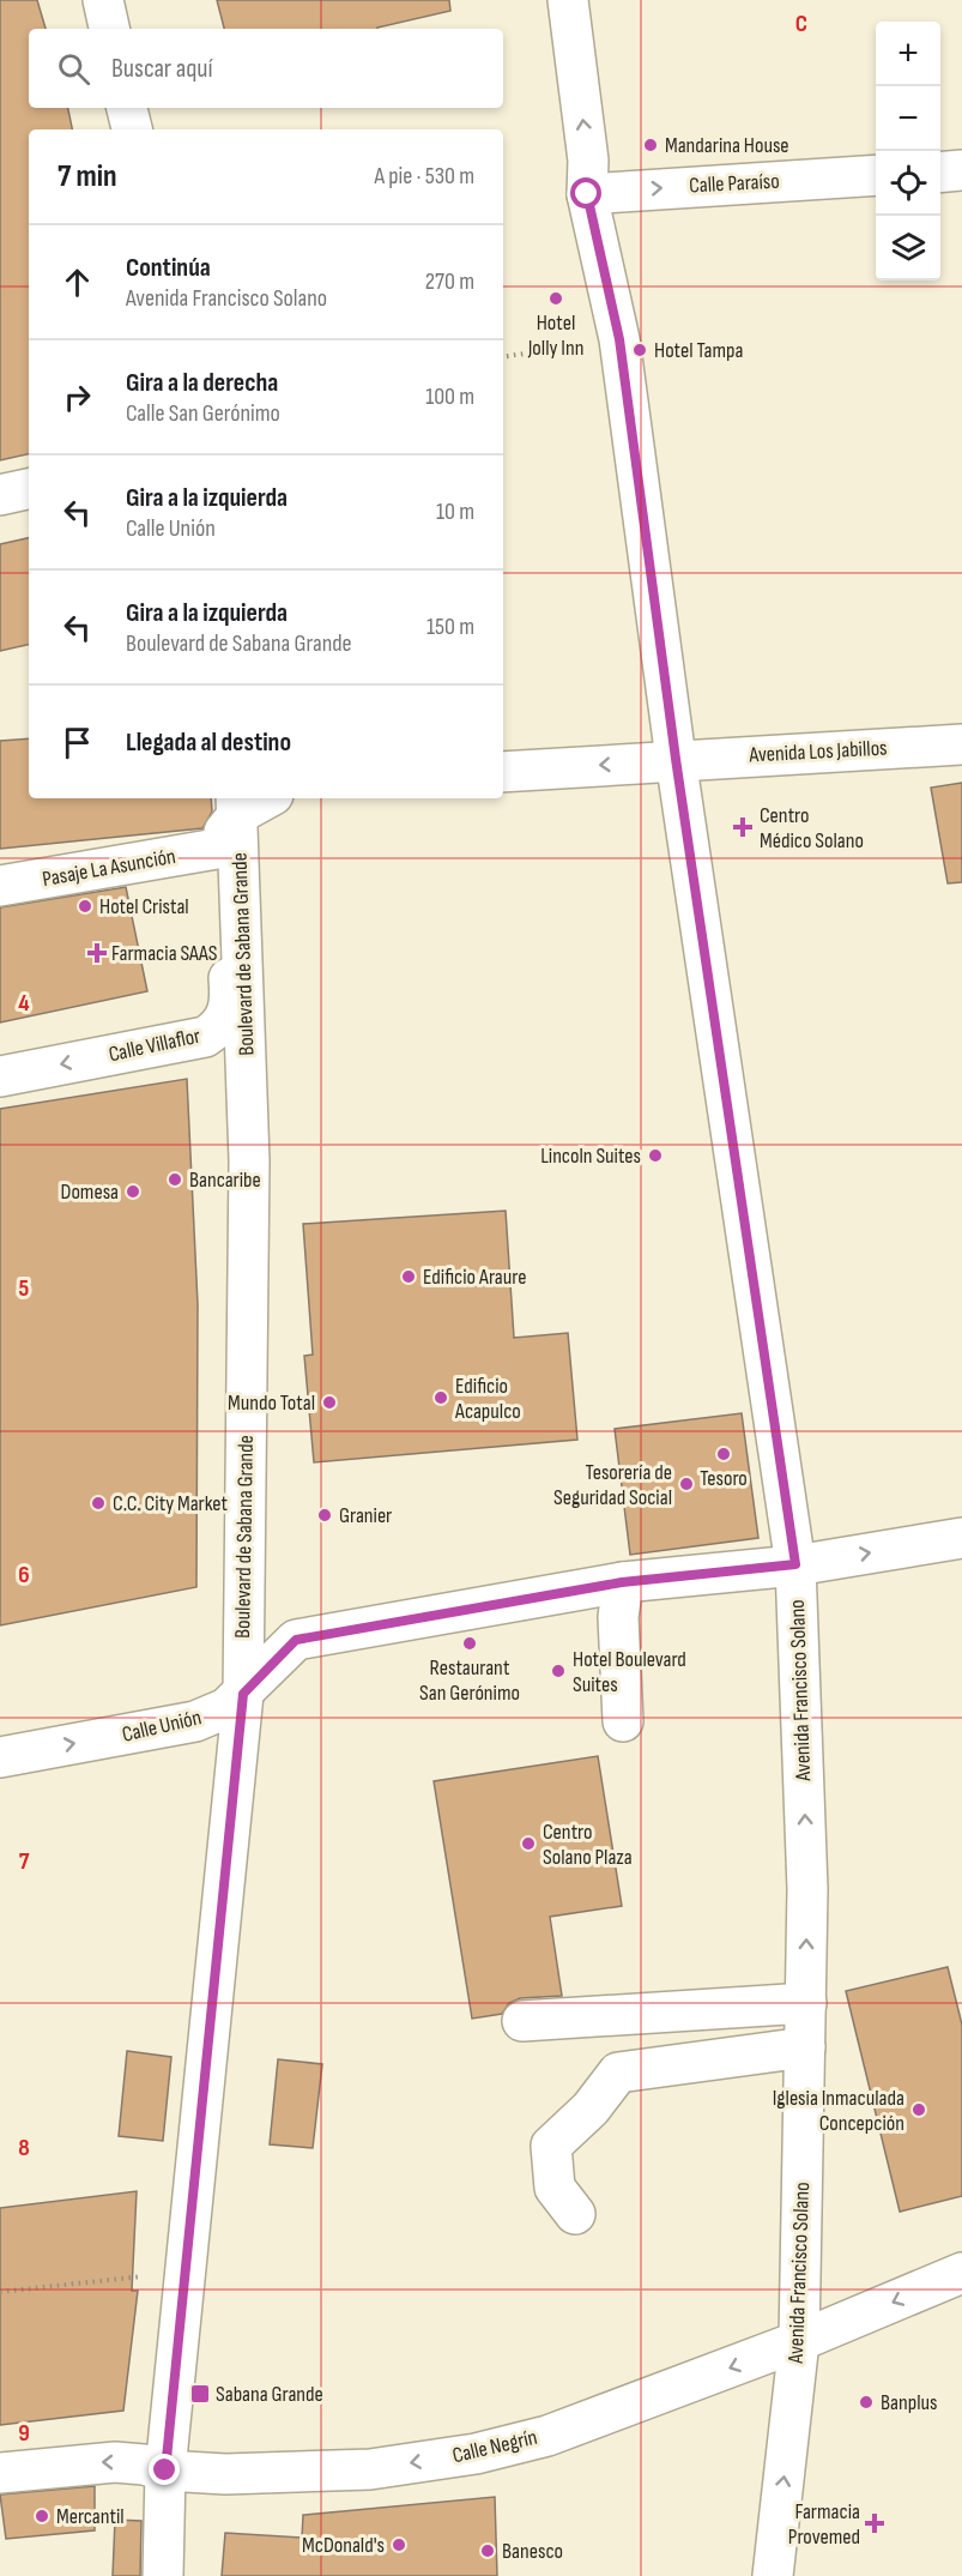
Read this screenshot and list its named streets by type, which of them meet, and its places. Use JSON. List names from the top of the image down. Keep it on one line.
{"streets":{"street":["Calle Paraíso","Avenida Los Jabillos","Pasaje La Asunción","Boulevard de Sabana Grande","Calle Villaflor","Avenida Francisco Solano","Calle Unión","Calle Negrín"]},"crossings":[["Calle Paraíso","Avenida Francisco Solano"],["Avenida Los Jabillos","Avenida Francisco Solano"],["Pasaje La Asunción","Calle Villaflor"],["Boulevard de Sabana Grande","Calle Unión"],["Boulevard de Sabana Grande","Calle Negrín"],["Avenida Francisco Solano","Calle Negrín"]],"one_way":["Calle Paraíso","Calle Unión","Calle Negrín"],"places":{"other":["Mandarina House","Hotel Jolly Inn","Hotel Tampa","Hotel Cristal","Lincoln Suites","Bancaribe","Domesa","Edificio Araure","Edificio Acapulco","Mundo Total","Tesoro","Tesorería de Seguridad Social","C.C. City Market","Granier","Restaurant San Gerónimo","Hotel Boulevard Suites","Centro Solano Plaza","Iglesia Inmaculada Concepción","Banplus","Mercantil","McDonald's","Banesco"],"health":["Centro Médico Solano","Farmacia SAAS","Farmacia Provemed"],"transit":["Sabana Grande"]},"page":{"map_buttons":["+","−"],"search":"Buscar aquí","heading":["7 min","A pie · 530 m"],"list":[["Continúa","Avenida Francisco Solano","270 m"],["Gira a la derecha","Calle San Gerónimo","100 m"],["Gira a la izquierda","Calle Unión","10 m"],["Gira a la izquierda","Boulevard de Sabana Grande","150 m"],"Llegada al destino"]},"grid":{"columns":["C"],"rows":["4","5","6","7","8","9"]}}
